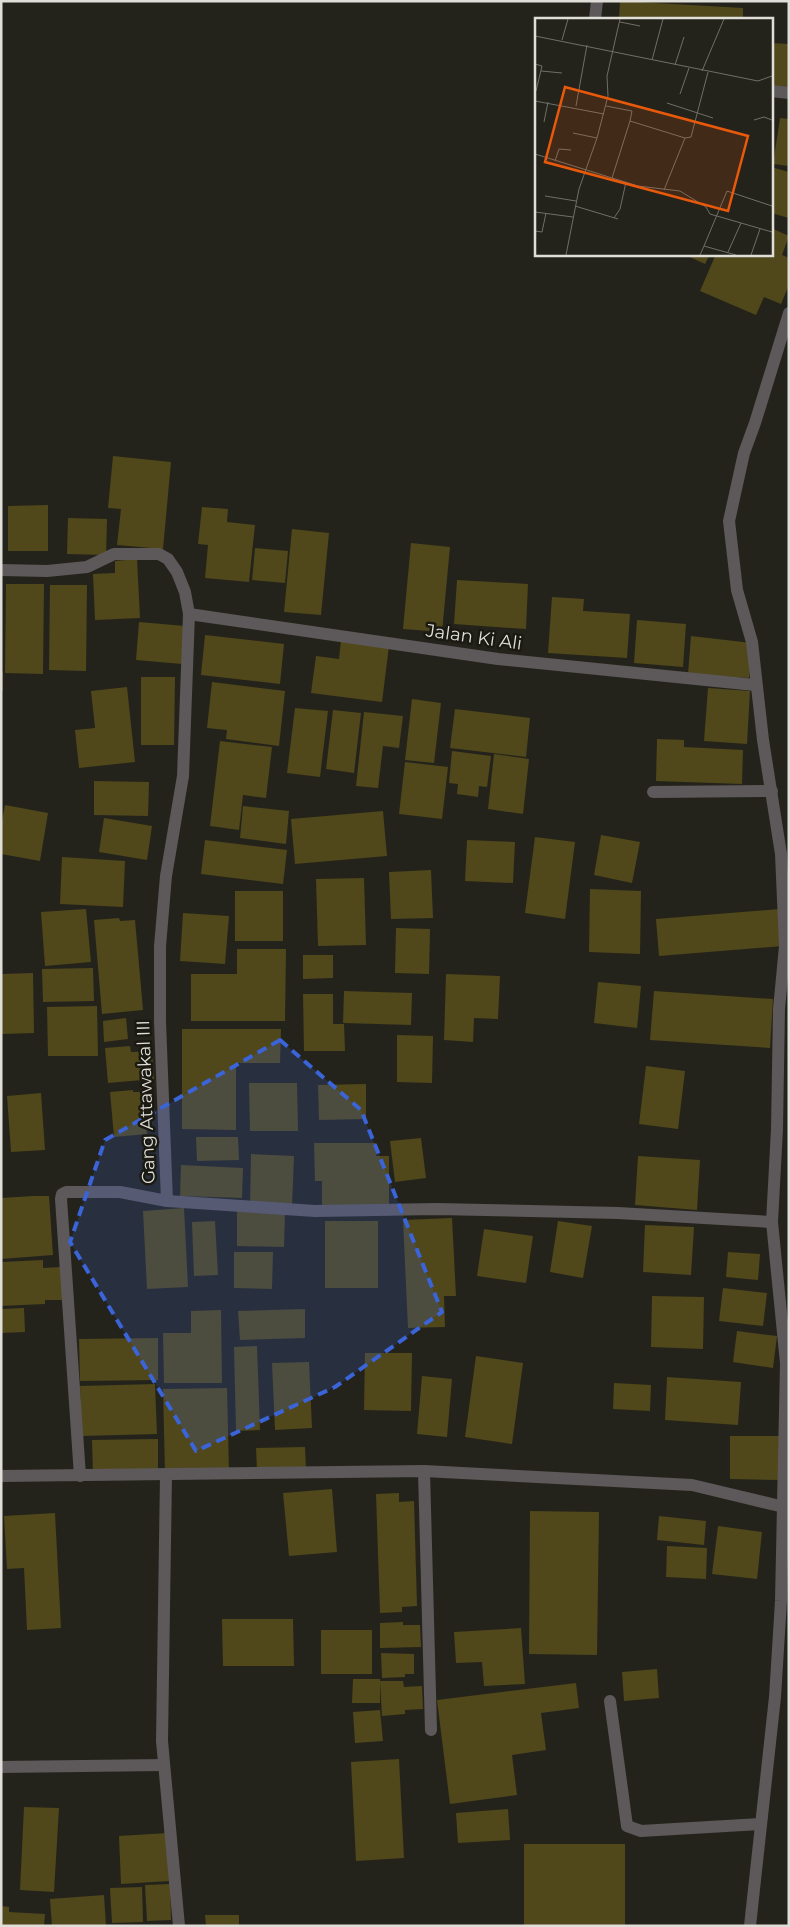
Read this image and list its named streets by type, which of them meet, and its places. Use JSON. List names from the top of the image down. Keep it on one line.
{"streets":{"street":["Jalan Ki Ali","Gang Attawakal III"]},"crossings":[["Jalan Ki Ali","Gang Attawakal III"]]}
